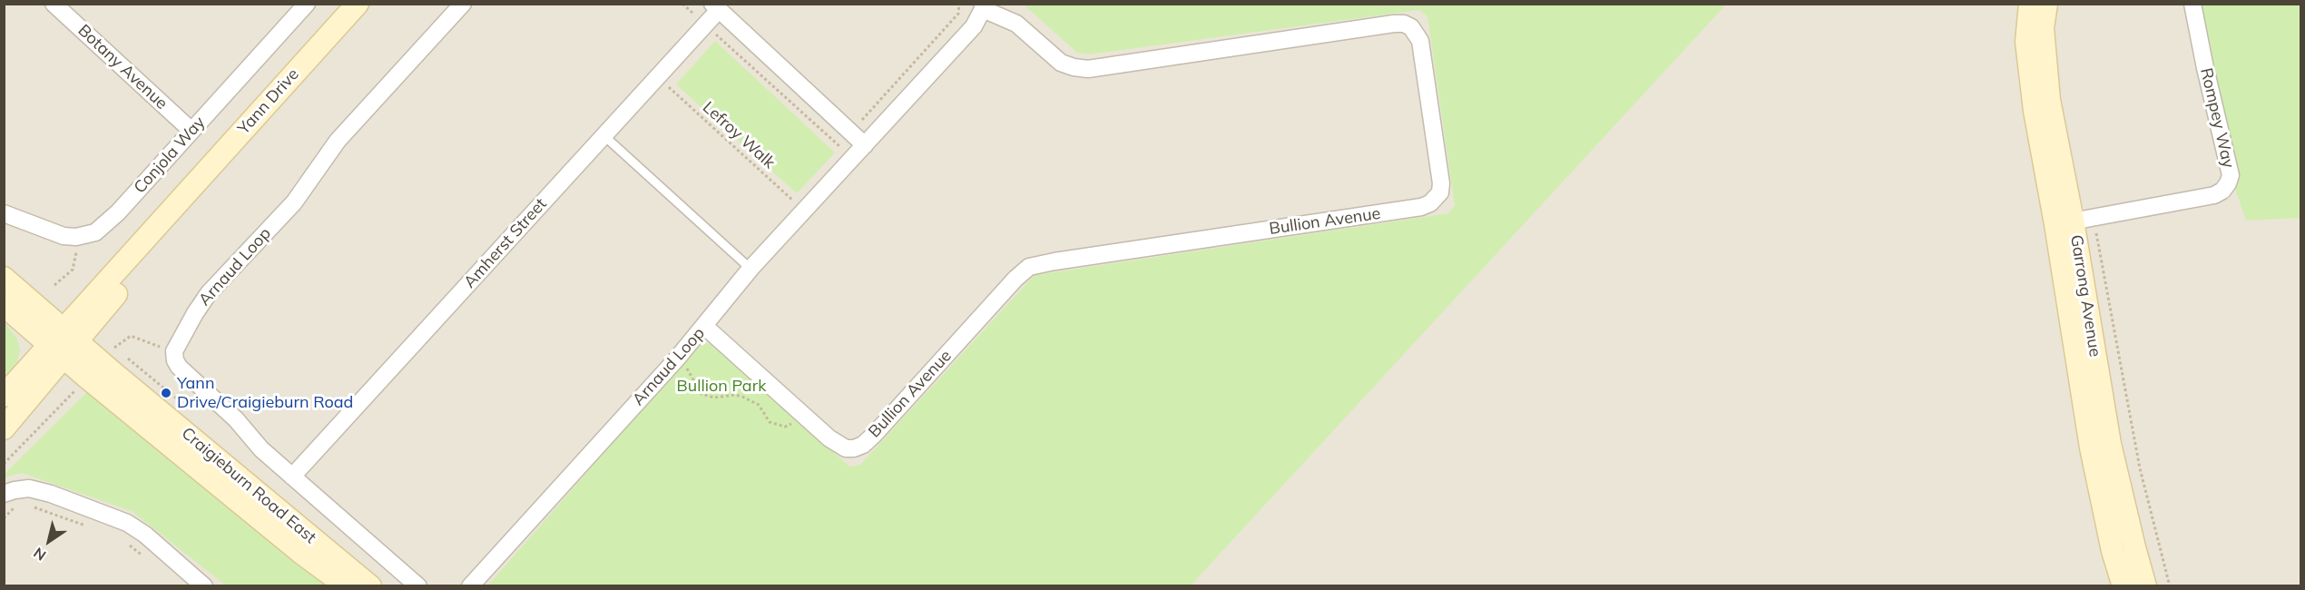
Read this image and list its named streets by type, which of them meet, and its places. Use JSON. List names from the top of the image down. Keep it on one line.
{"streets":{"street":["Botany Avenue","Yann Drive","Rompey Way","Conjola Way","Bullion Avenue","Amherst Street","Arnaud Loop","Garrong Avenue","Craigieburn Road East"],"path":["Lefroy Walk"]},"crossings":[["Botany Avenue","Conjola Way"],["Yann Drive","Craigieburn Road East"],["Rompey Way","Garrong Avenue"],["Lefroy Walk","Amherst Street"],["Lefroy Walk","Arnaud Loop"],["Bullion Avenue","Arnaud Loop"]],"parks":["Bullion Park"],"places":["Yann Drive/Craigieburn Road"],"north":"bottom left"}
